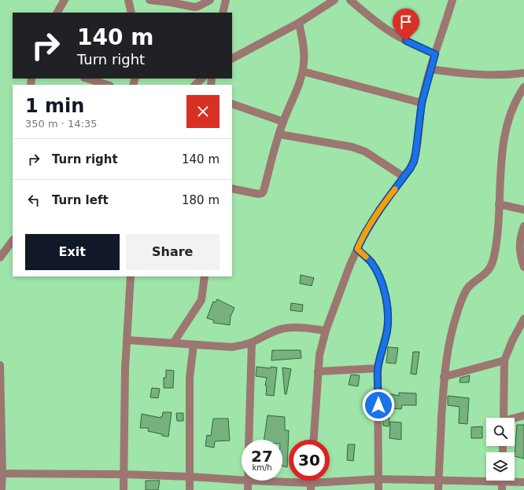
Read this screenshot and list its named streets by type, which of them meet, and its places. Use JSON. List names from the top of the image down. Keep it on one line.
{"page":{"turn":["140 m","Turn right"],"heading":["1 min","350 m · 14:35"],"list":[{"name":"Turn right","value":"140 m"},{"name":"Turn left","value":"180 m"}],"buttons":["Exit","Share"],"speed":"27 km/h","limit":"30"}}
